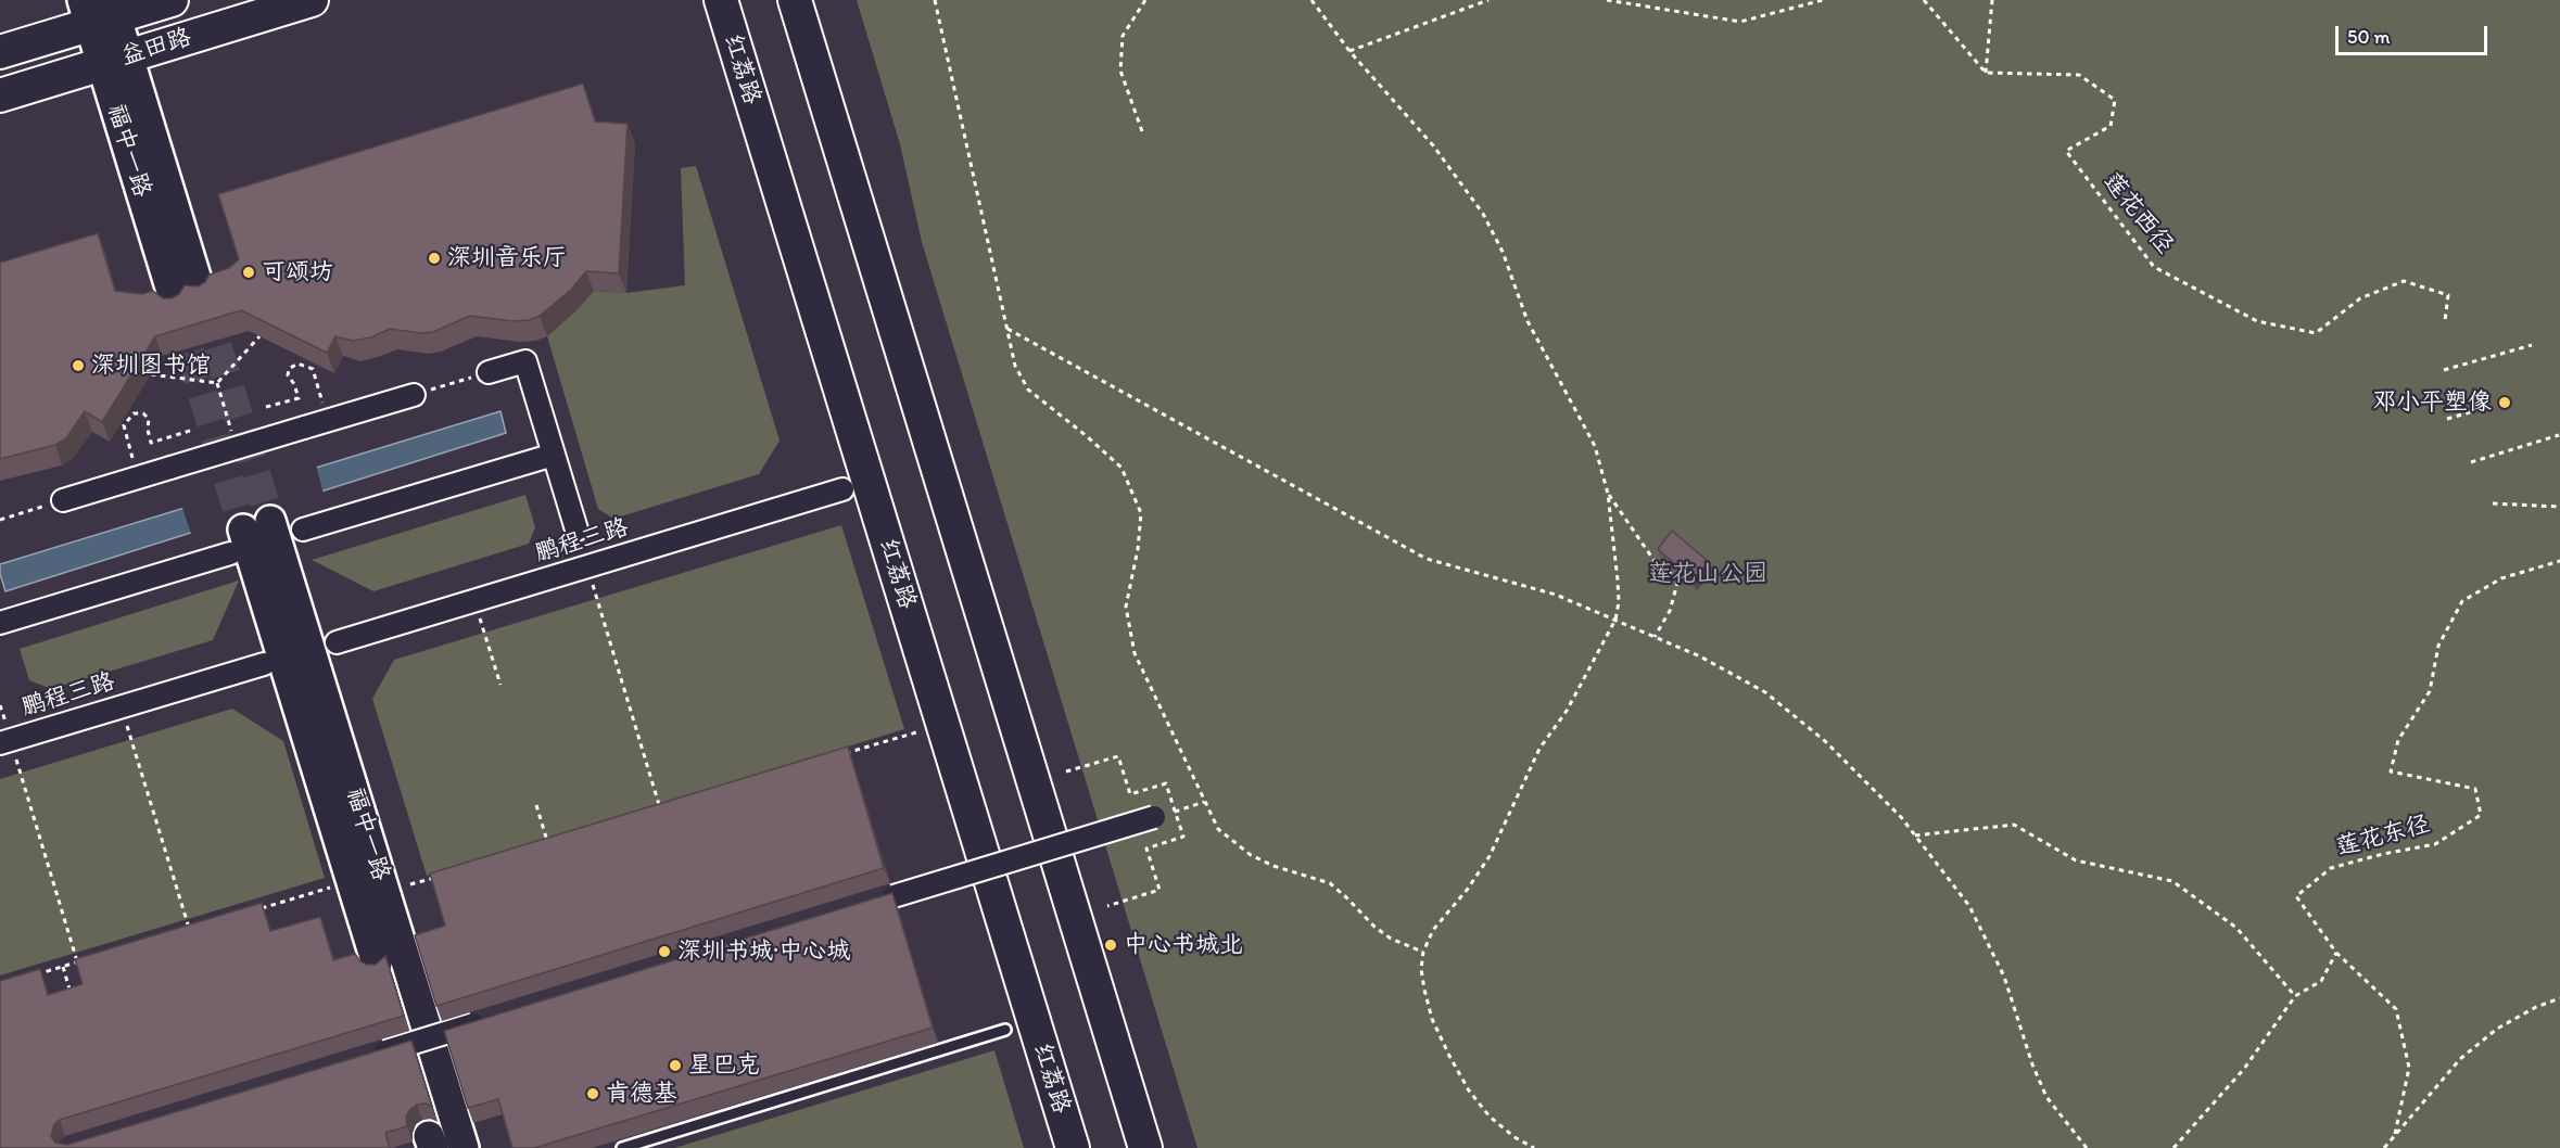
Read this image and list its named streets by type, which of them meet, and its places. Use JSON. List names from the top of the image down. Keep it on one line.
{"streets":{"main road":["益田路","红荔路"],"street":["福中一路","鹏程三路"],"path":["莲花西径","莲花东径"]},"crossings":[["益田路","福中一路"]],"parks":["莲花山公园"],"places":["深圳音乐厅","可颂坊","深圳图书馆","邓小平塑像","中心书城北","深圳书城·中心城","星巴克","肯德基"],"scale_bar":"50 m"}
